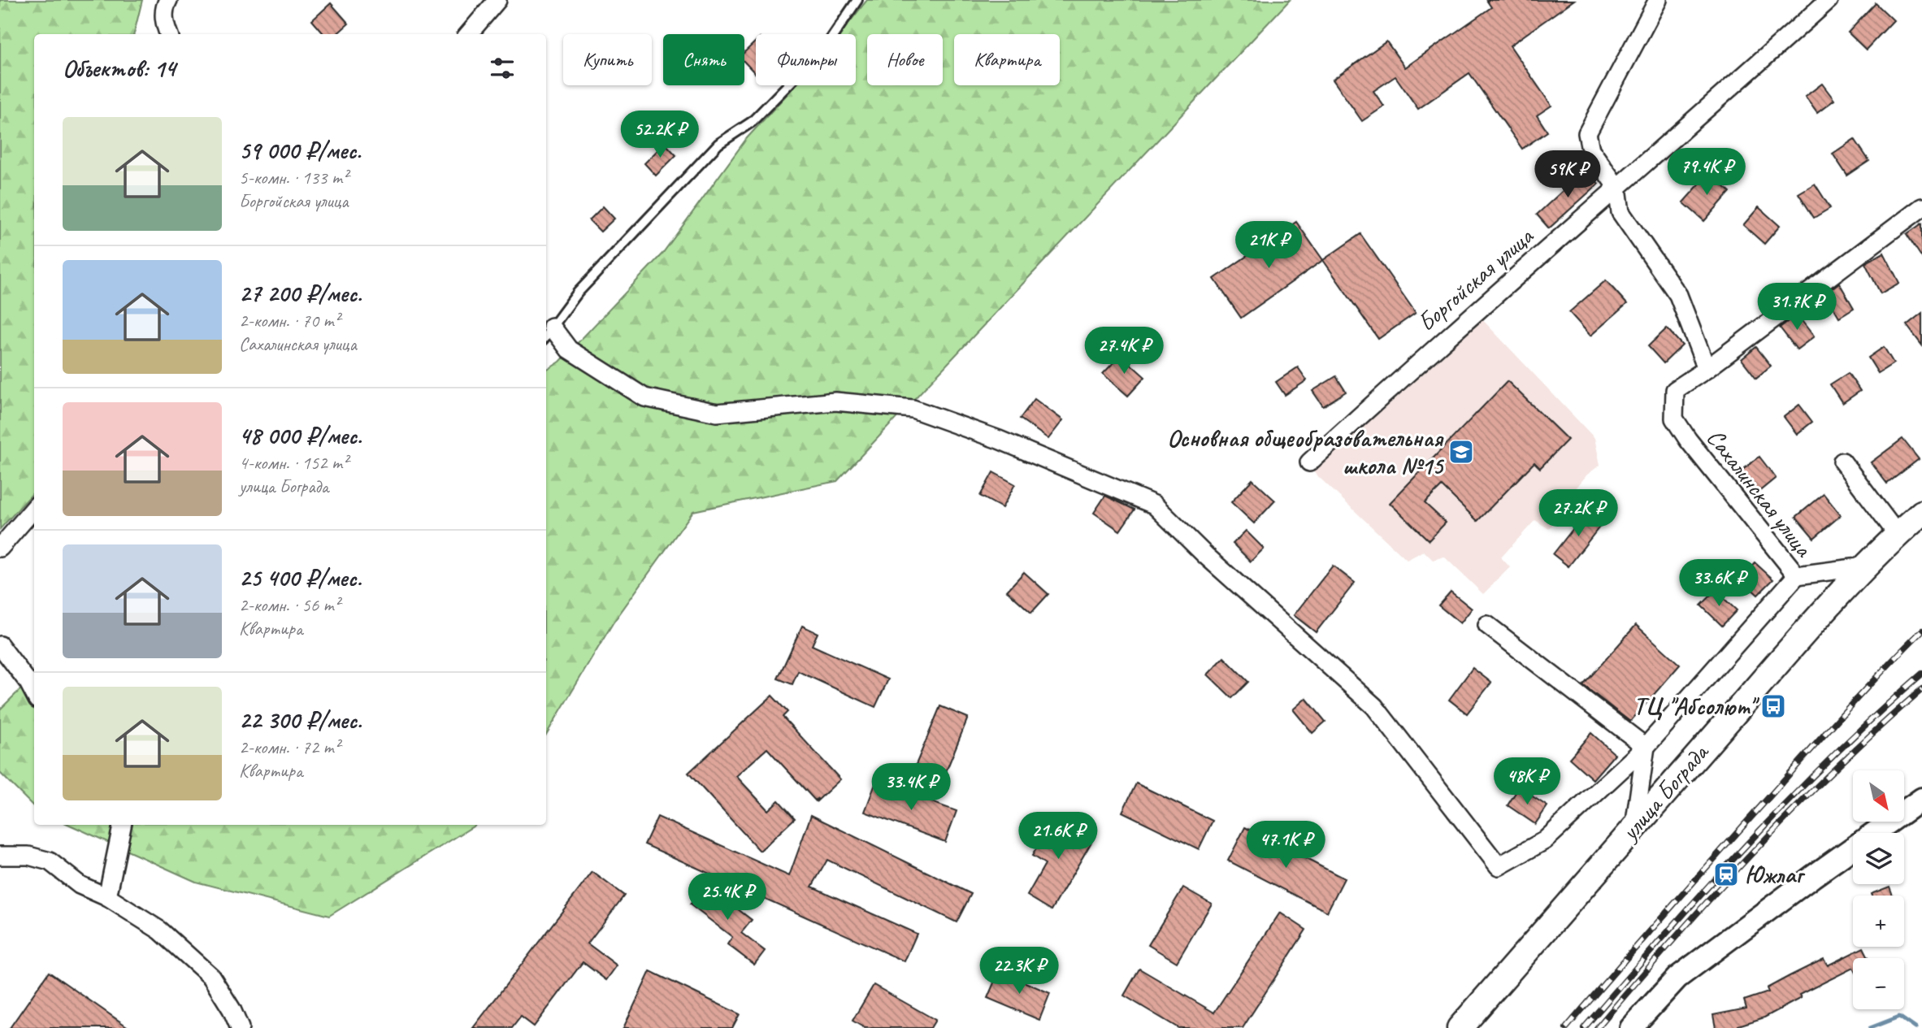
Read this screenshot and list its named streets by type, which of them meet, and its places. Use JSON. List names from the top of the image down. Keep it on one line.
{"streets":{"main road":["улица Бограда"],"street":["Боргойская улица","Сахалинская улица"]},"places":{"school or university":["Основная общеобразовательная школа №15"],"bus stop":["ТЦ \"Абсолют\""],"station":["Южлаг"]},"north":"bottom right","page":{"chip":["Купить","Снять","Фильтры","Новое","Квартира"],"heading":"Объектов: 14","list":[{"name":"59 000 ₽/мес.","note":"5-комн. · 133 m² · Боргойская улица"},{"name":"27 200 ₽/мес.","note":"2-комн. · 70 m² · Сахалинская улица"},{"name":"48 000 ₽/мес.","note":"4-комн. · 152 m² · улица Бограда"},{"name":"25 400 ₽/мес.","note":"2-комн. · 56 m² · Квартира"},{"name":"22 300 ₽/мес.","note":"2-комн. · 72 m² · Квартира"}],"price":["52.2K ₽","79.4K ₽","59K ₽","21K ₽","31.7K ₽","27.4K ₽","27.2K ₽","33.6K ₽","48K ₽","33.4K ₽","21.6K ₽","47.1K ₽","25.4K ₽","22.3K ₽"],"map_buttons":["+","−"]}}
